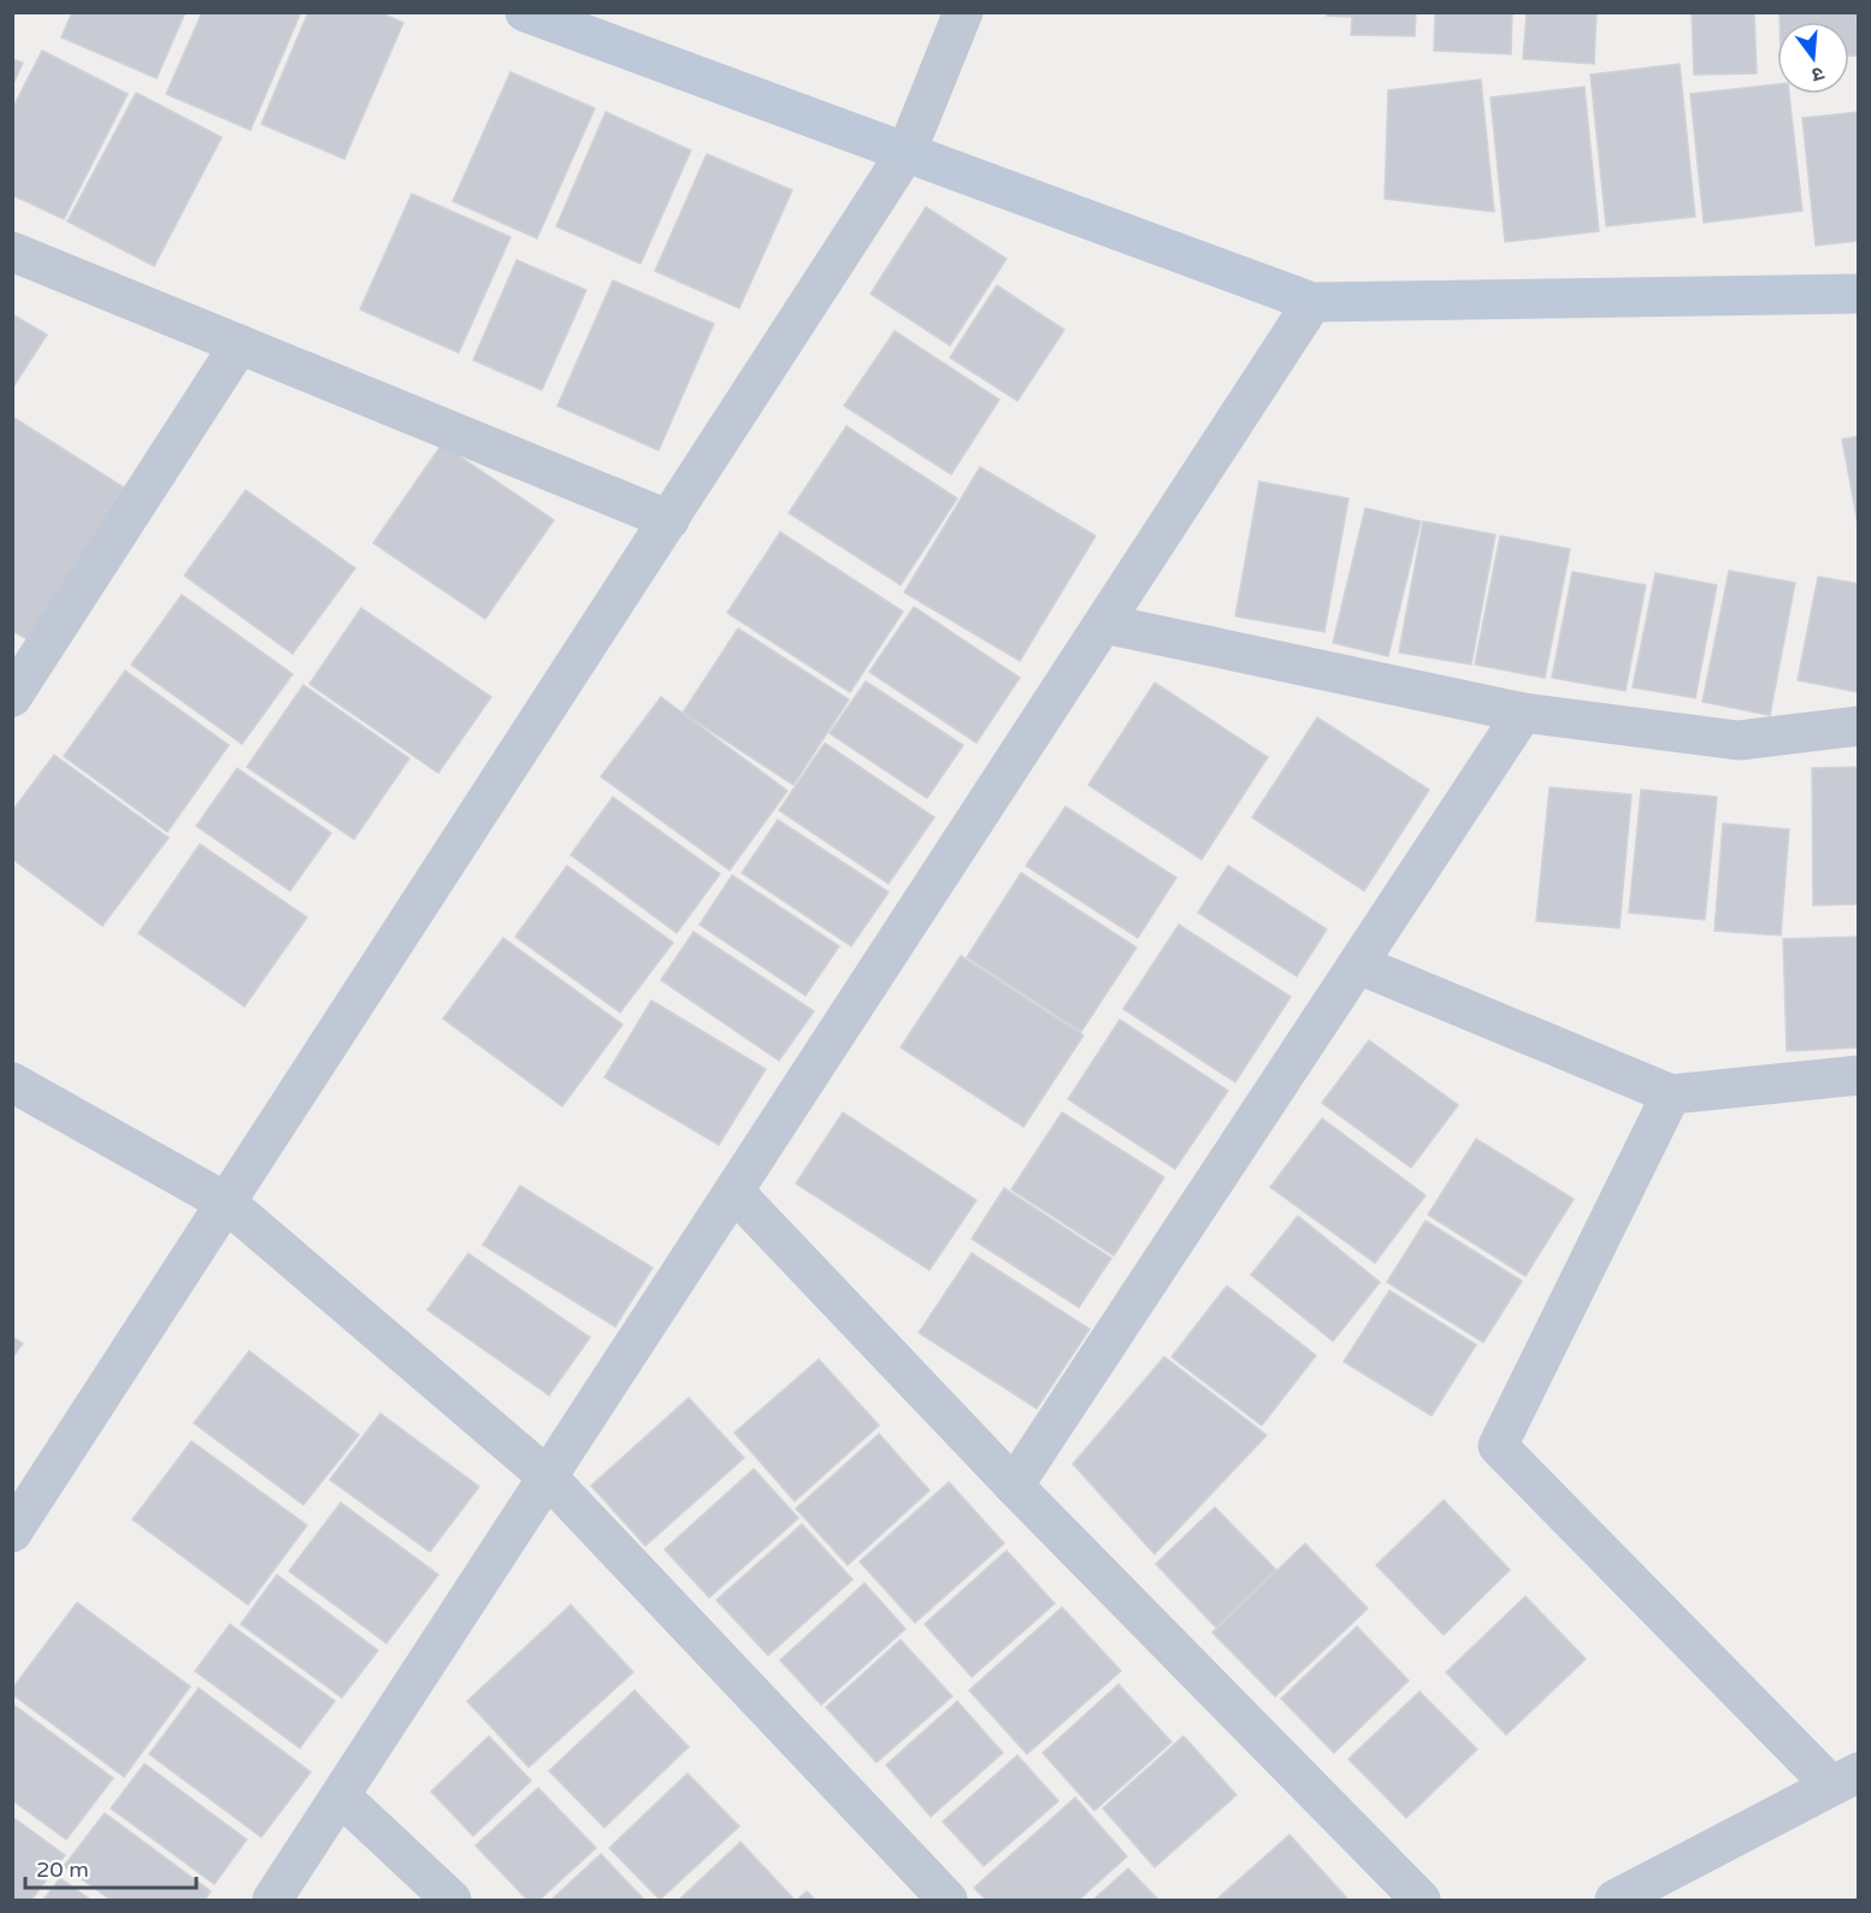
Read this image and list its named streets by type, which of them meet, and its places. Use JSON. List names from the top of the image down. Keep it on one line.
{"scale_bar":"20 m","north":"bottom"}
